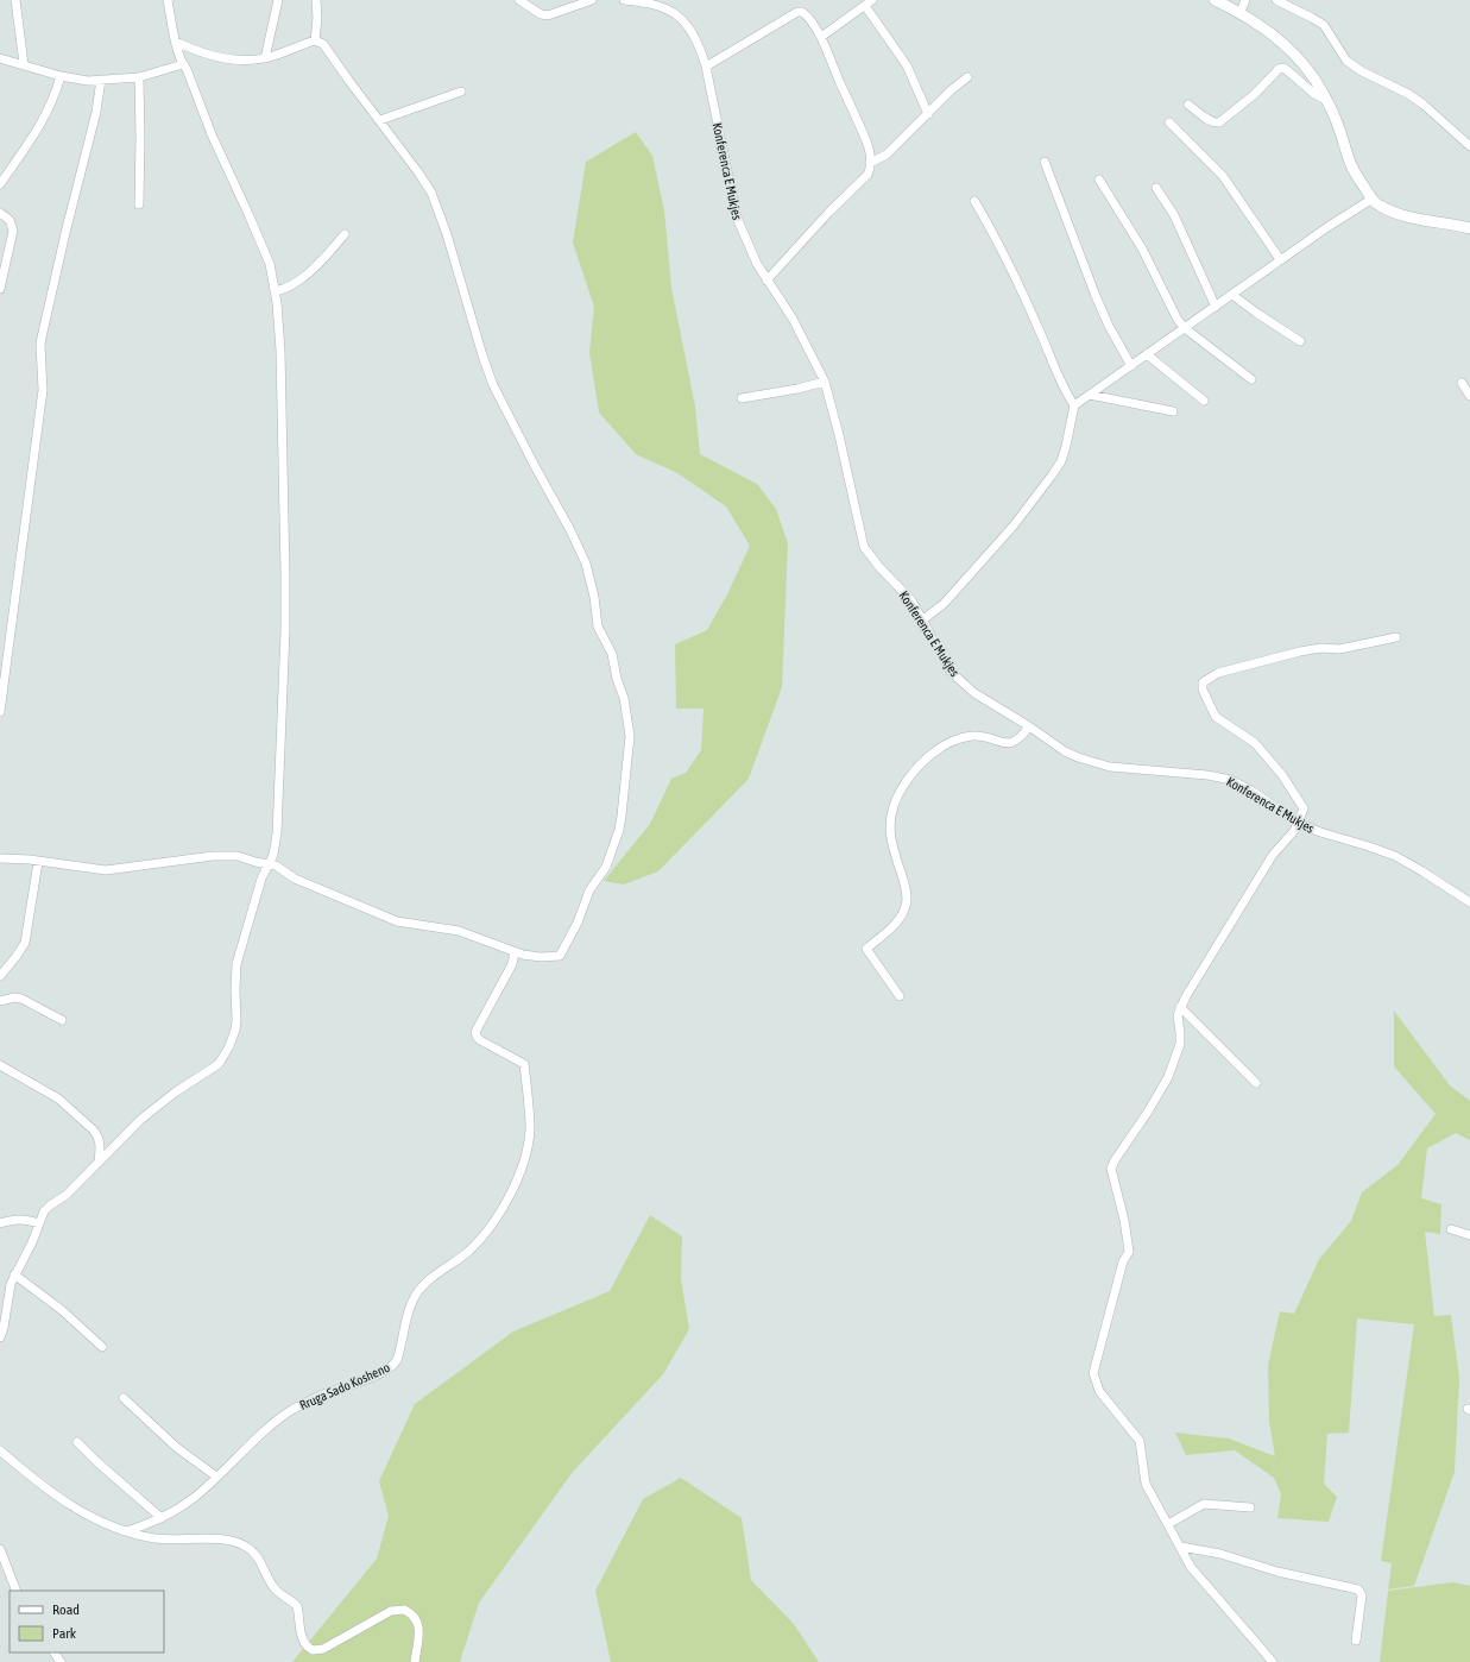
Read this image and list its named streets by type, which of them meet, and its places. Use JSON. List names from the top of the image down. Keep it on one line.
{"streets":{"street":["Konferenca E Mukjes","Rruga Sado Kosheno"]},"legend":["Road","Park"]}
